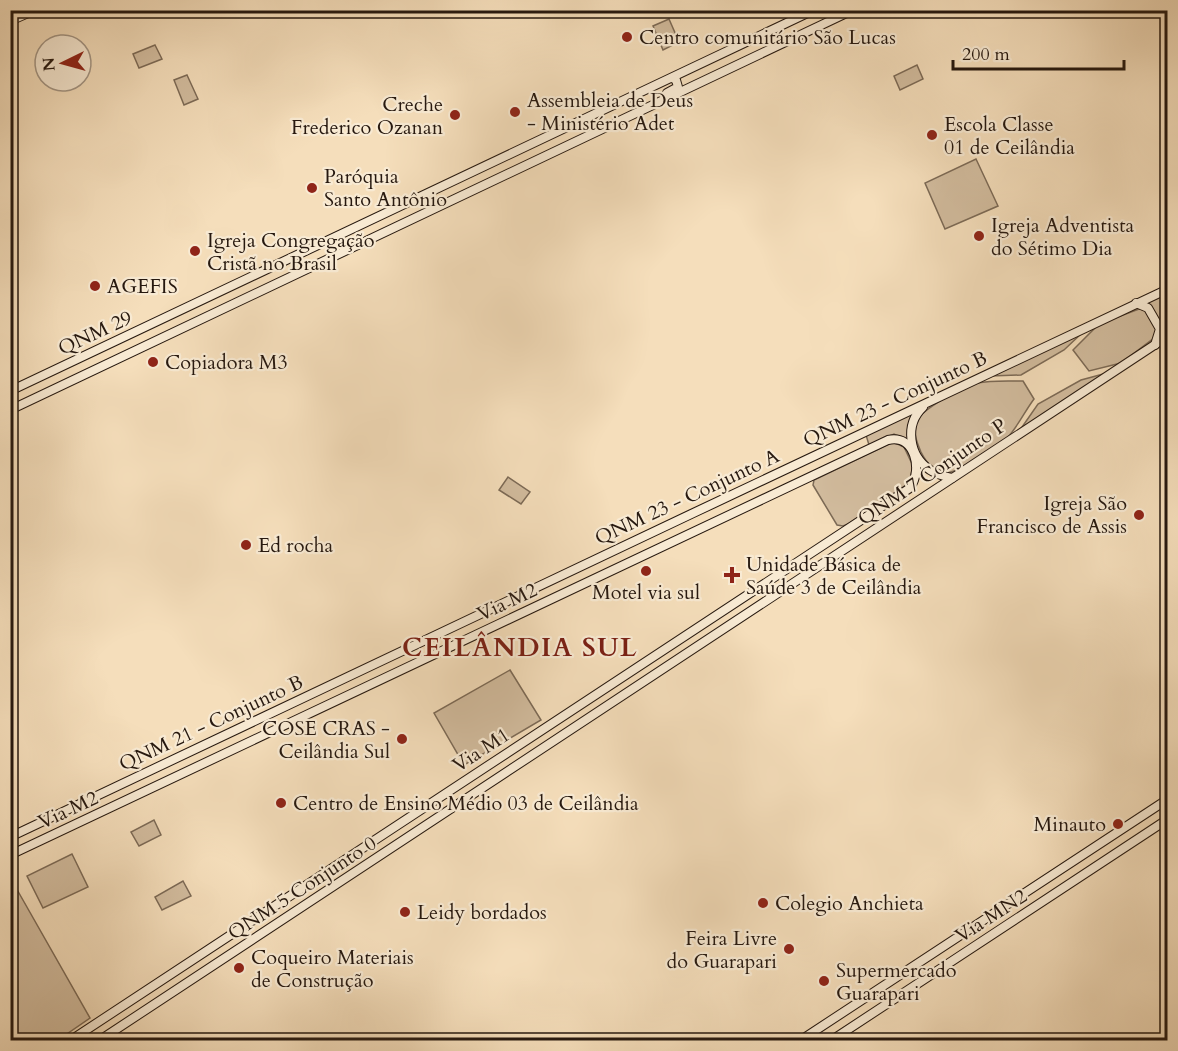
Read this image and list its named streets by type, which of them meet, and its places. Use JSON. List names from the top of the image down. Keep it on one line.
{"streets":{"main road":["QNM 29","QNM 23 - Conjunto B","QNM 7 Conjunto P","QNM 23 - Conjunto A","Via M2","QNM 21 - Conjunto B","Via M1","QNM 5 Conjunto 0","Via MN2"]},"crossings":[["QNM 23 - Conjunto B","QNM 23 - Conjunto A"],["QNM 7 Conjunto P","QNM 5 Conjunto 0"],["QNM 23 - Conjunto A","Via M2"],["Via M2","QNM 21 - Conjunto B"],["Via M2","Via M1"]],"districts":["CEILÂNDIA SUL"],"places":{"other":["Centro comunitário São Lucas","Assembleia de Deus - Ministério Adet","Creche Frederico Ozanan","Escola Classe 01 de Ceilândia","Paróquia Santo Antônio","Igreja Adventista do Sétimo Dia","Igreja Congregação Cristã no Brasil","AGEFIS","Copiadora M3","Igreja São Francisco de Assis","Ed rocha","Motel via sul","COSE CRAS - Ceilândia Sul","Centro de Ensino Médio 03 de Ceilândia","Minauto","Colegio Anchieta","Leidy bordados","Feira Livre do Guarapari","Coqueiro Materiais de Construção","Supermercado Guarapari"],"health":["Unidade Básica de Saúde 3 de Ceilândia"]},"scale_bar":"200 m","north":"left"}
